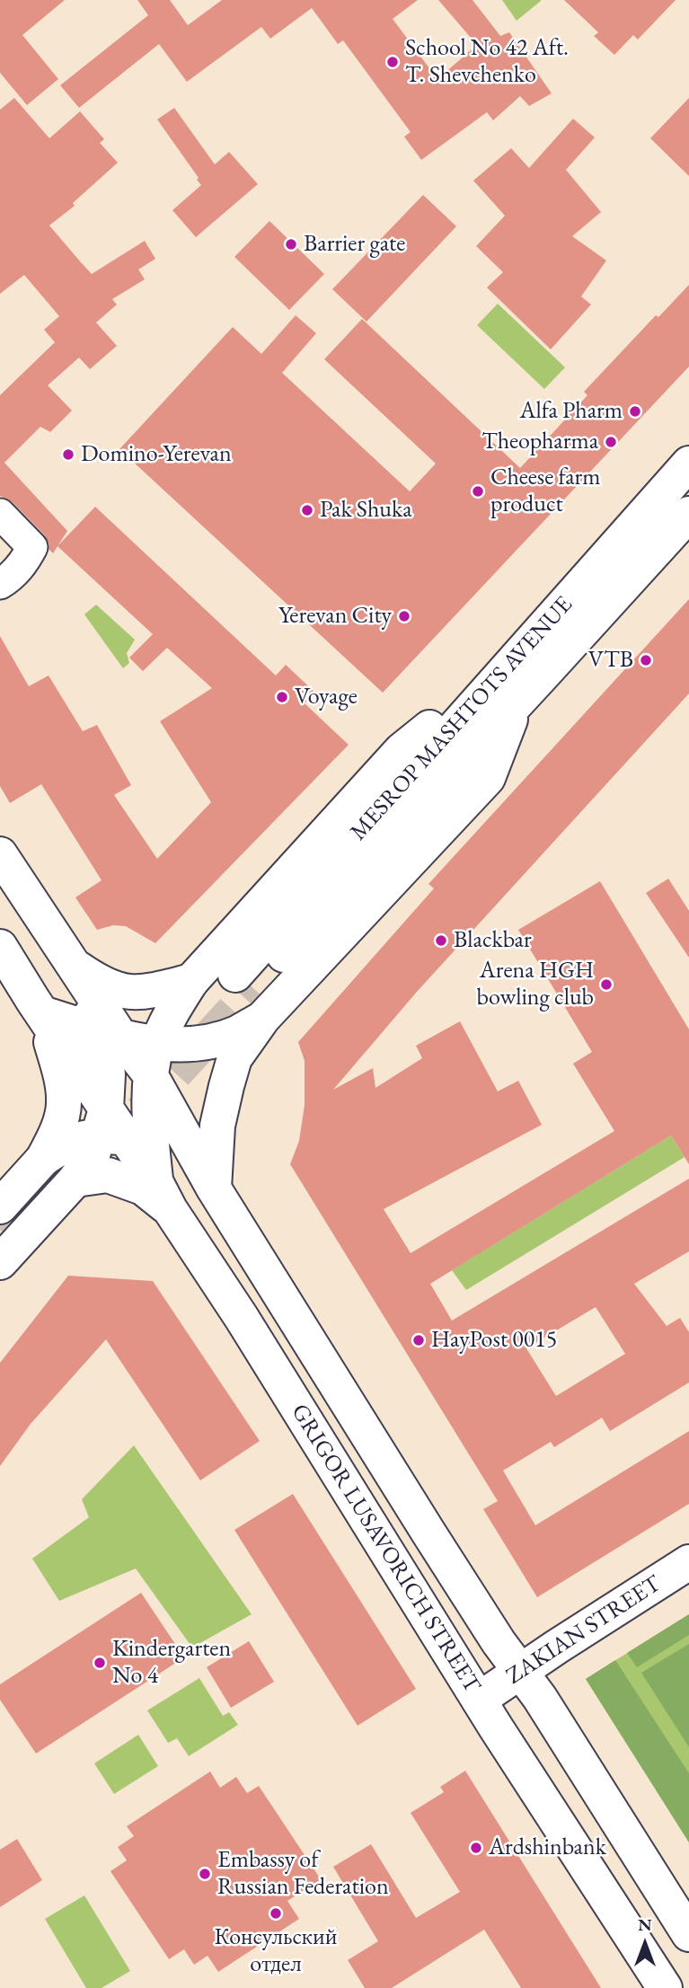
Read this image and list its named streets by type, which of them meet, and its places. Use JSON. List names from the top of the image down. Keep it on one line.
{"streets":{"main road":["MESROP MASHTOTS AVENUE","GRIGOR LUSAVORICH STREET","ZAKIAN STREET"]},"crossings":[["GRIGOR LUSAVORICH STREET","ZAKIAN STREET"]],"places":["School No 42 Aft. T. Shevchenko","Barrier gate","Alfa Pharm","Theopharma","Domino-Yerevan","Cheese farm product","Pak Shuka","Yerevan City","VTB","Voyage","Blackbar","Arena HGH bowling club","HayPost 0015","Kindergarten No 4","Ardshinbank","Embassy of Russian Federation","Консульский отдел"],"north":"top"}
